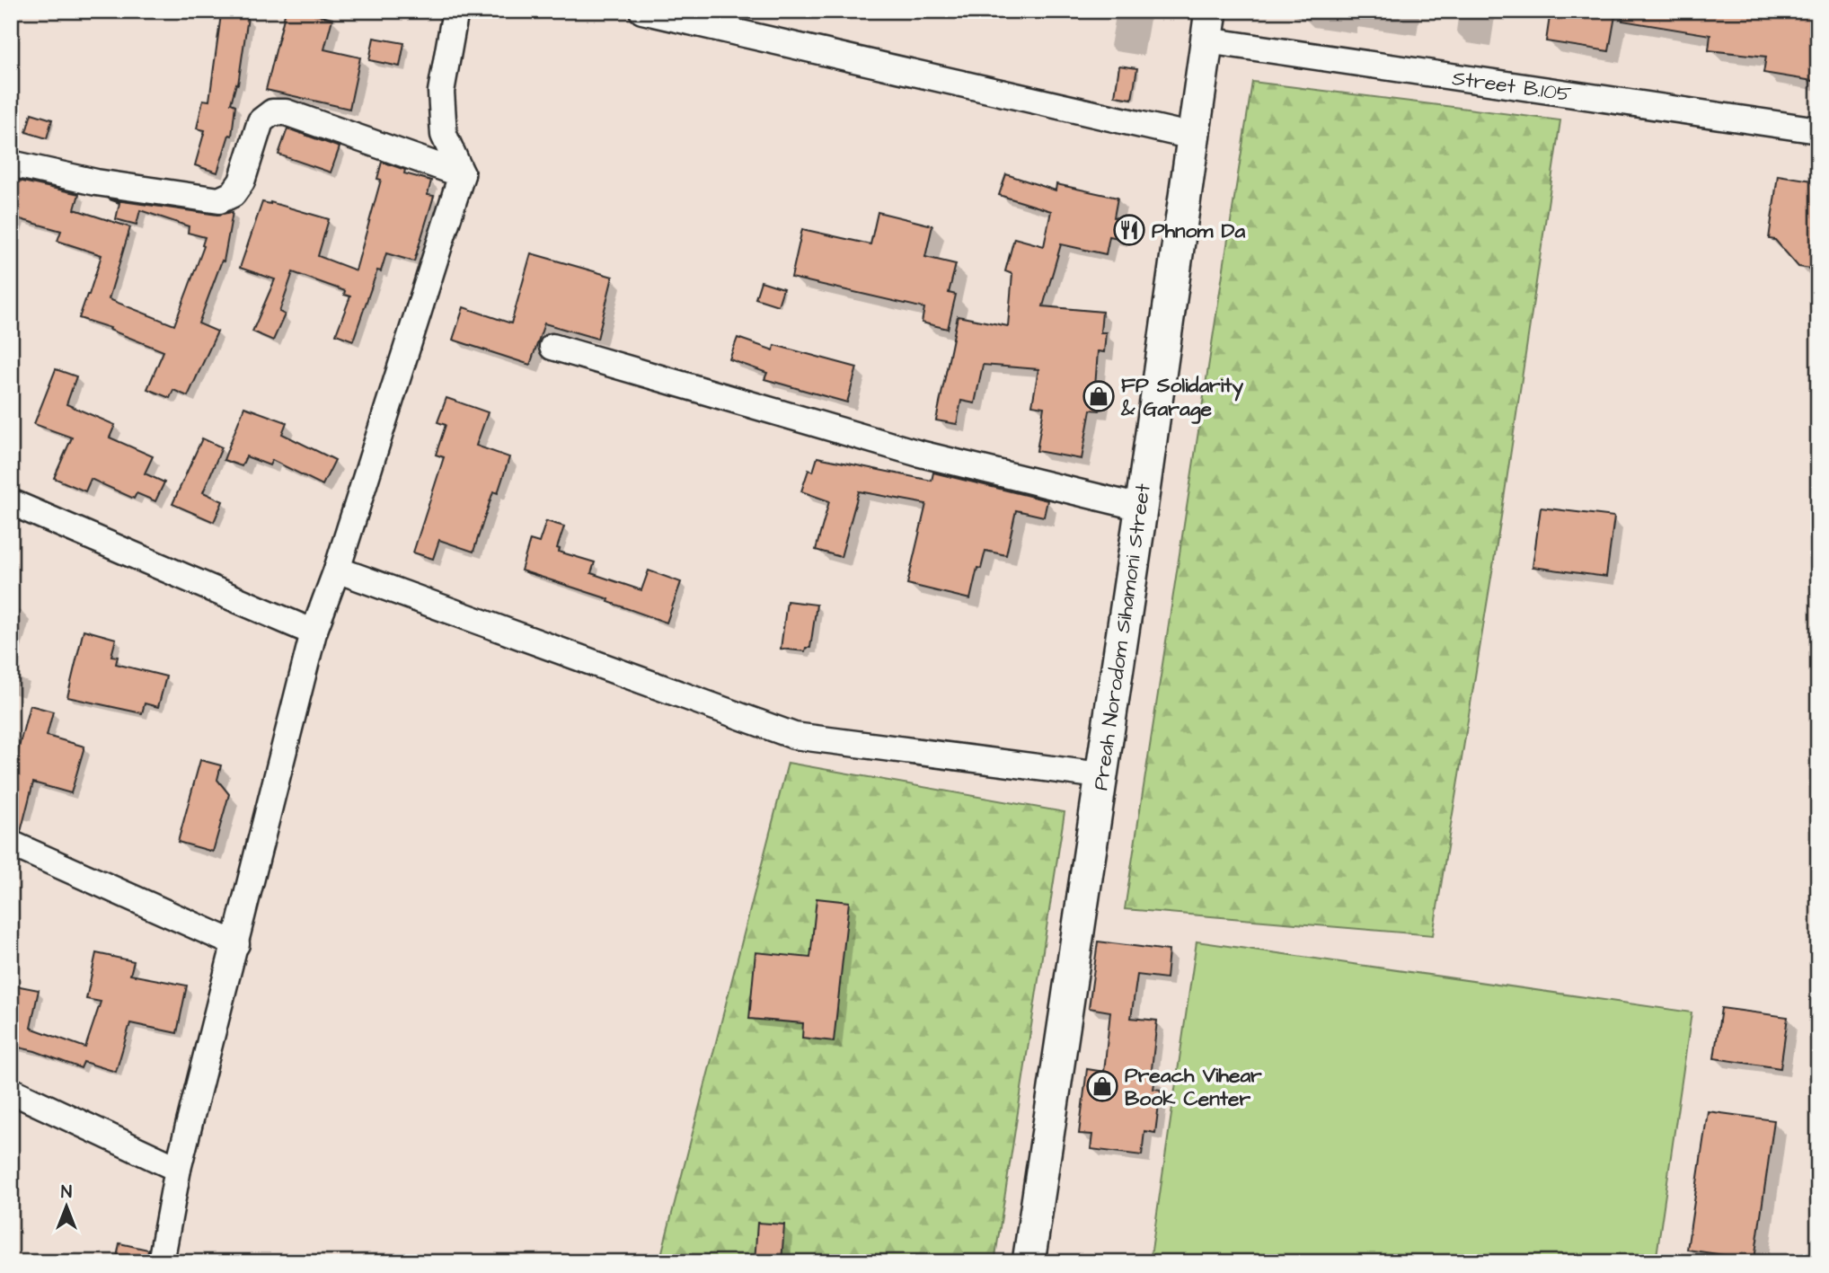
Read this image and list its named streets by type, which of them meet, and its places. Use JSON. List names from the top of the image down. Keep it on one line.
{"streets":{"main road":["Preah Norodom Sihamoni Street"],"street":["Street B.105"]},"crossings":[["Street B.105","Preah Norodom Sihamoni Street"]],"places":{"restaurant":["Phnom Da"],"shop":["FP Solidarity & Garage","Preach Vihear Book Center"]},"north":"top"}
